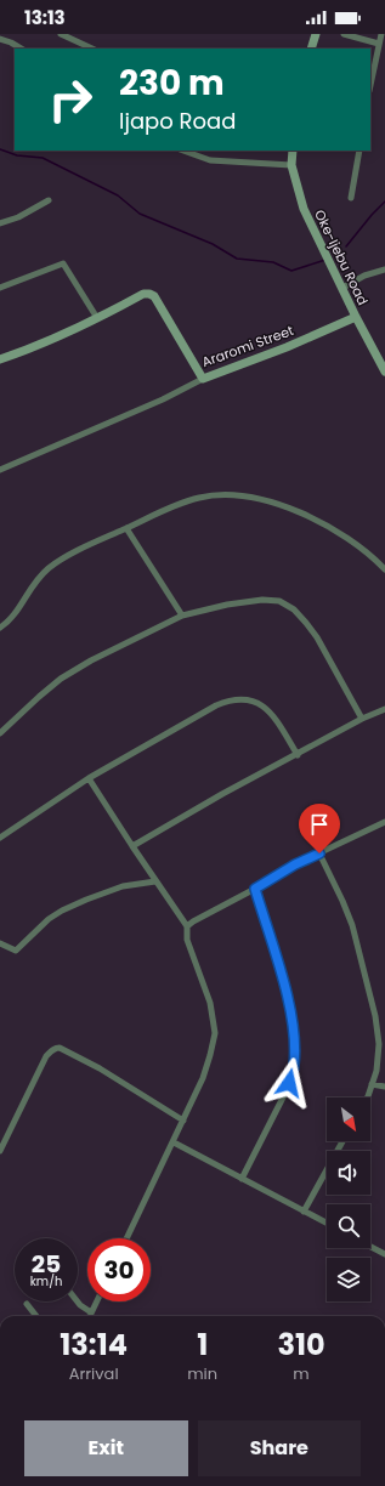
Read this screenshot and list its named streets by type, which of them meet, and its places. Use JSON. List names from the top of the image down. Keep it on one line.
{"streets":{"street":["Oke-Ijebu Road","Araromi Street"]},"crossings":[["Oke-Ijebu Road","Araromi Street"]],"north":"bottom right","page":{"status":"13:13","turn":["230 m","Ijapo Road"],"speed":"25 km/h","limit":"30","eta":["13:14","Arrival","1","min","310","m"],"buttons":["Exit","Share"]}}
